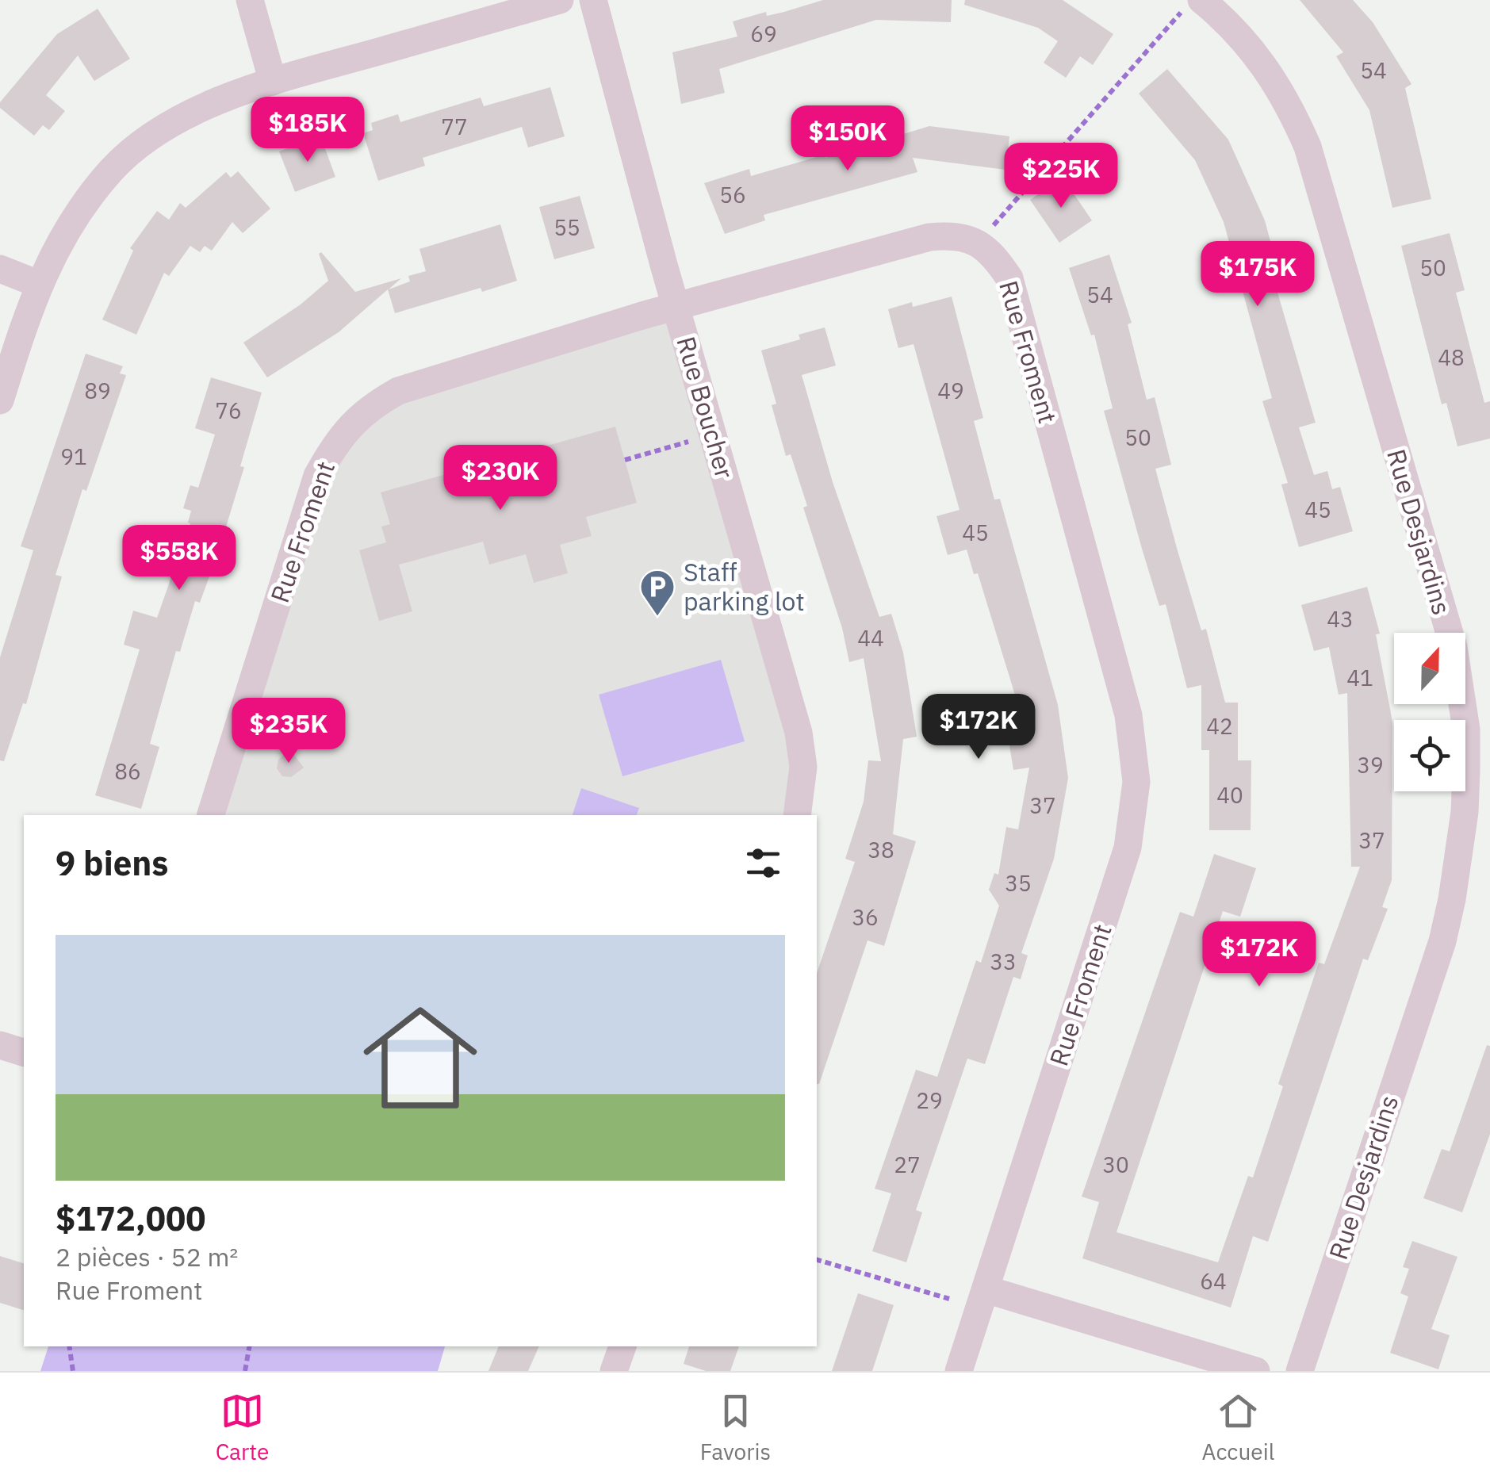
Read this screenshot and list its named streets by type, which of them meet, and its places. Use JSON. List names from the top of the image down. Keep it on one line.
{"streets":{"street":["Rue Froment","Rue Boucher","Rue Desjardins"]},"crossings":[["Rue Froment","Rue Boucher"]],"places":{"parking":["Staff parking lot"]},"house_numbers":["69","54","77","56","55","50","54","48","89","49","76","50","91","45","45","43","44","41","42","39","86","40","37","37","38","35","36","33","29","27","30","64"],"north":"top","page":{"price":["$185K","$150K","$225K","$175K","$230K","$558K","$172K","$235K","$172K"],"heading":"9 biens","list":[{"name":"$172,000","note":"2 pièces · 52 m² · Rue Froment"}],"tabs":["Carte","Favoris","Accueil"]}}
